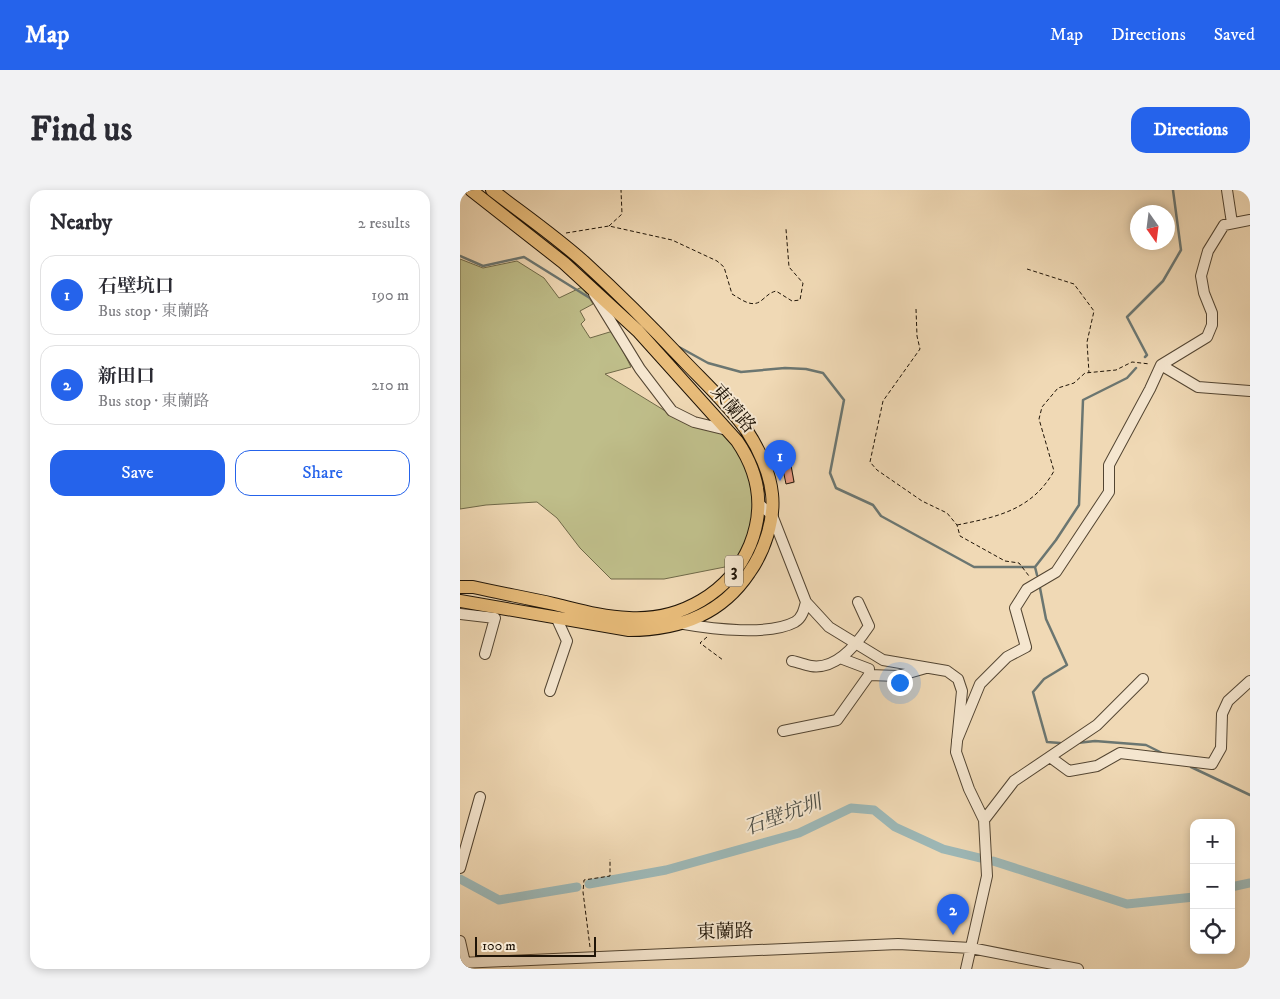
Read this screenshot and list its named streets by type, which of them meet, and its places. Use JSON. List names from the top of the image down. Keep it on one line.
{"streets":{"main road":["東蘭路","3"]},"water":["石壁坑圳"],"scale_bar":"100 m","north":"bottom","page":{"header":"Map","nav":["Map","Directions","Saved"],"buttons":["Directions",["Save","Share"]],"title":"Find us","heading":["Nearby","2 results"],"list":[{"mark":"1","name":"石壁坑口","note":"Bus stop · 東蘭路","value":"190 m"},{"mark":"2","name":"新田口","note":"Bus stop · 東蘭路","value":"210 m"}],"pins":["1","2"],"map_buttons":["+","−"],"scale":"100 m"}}
